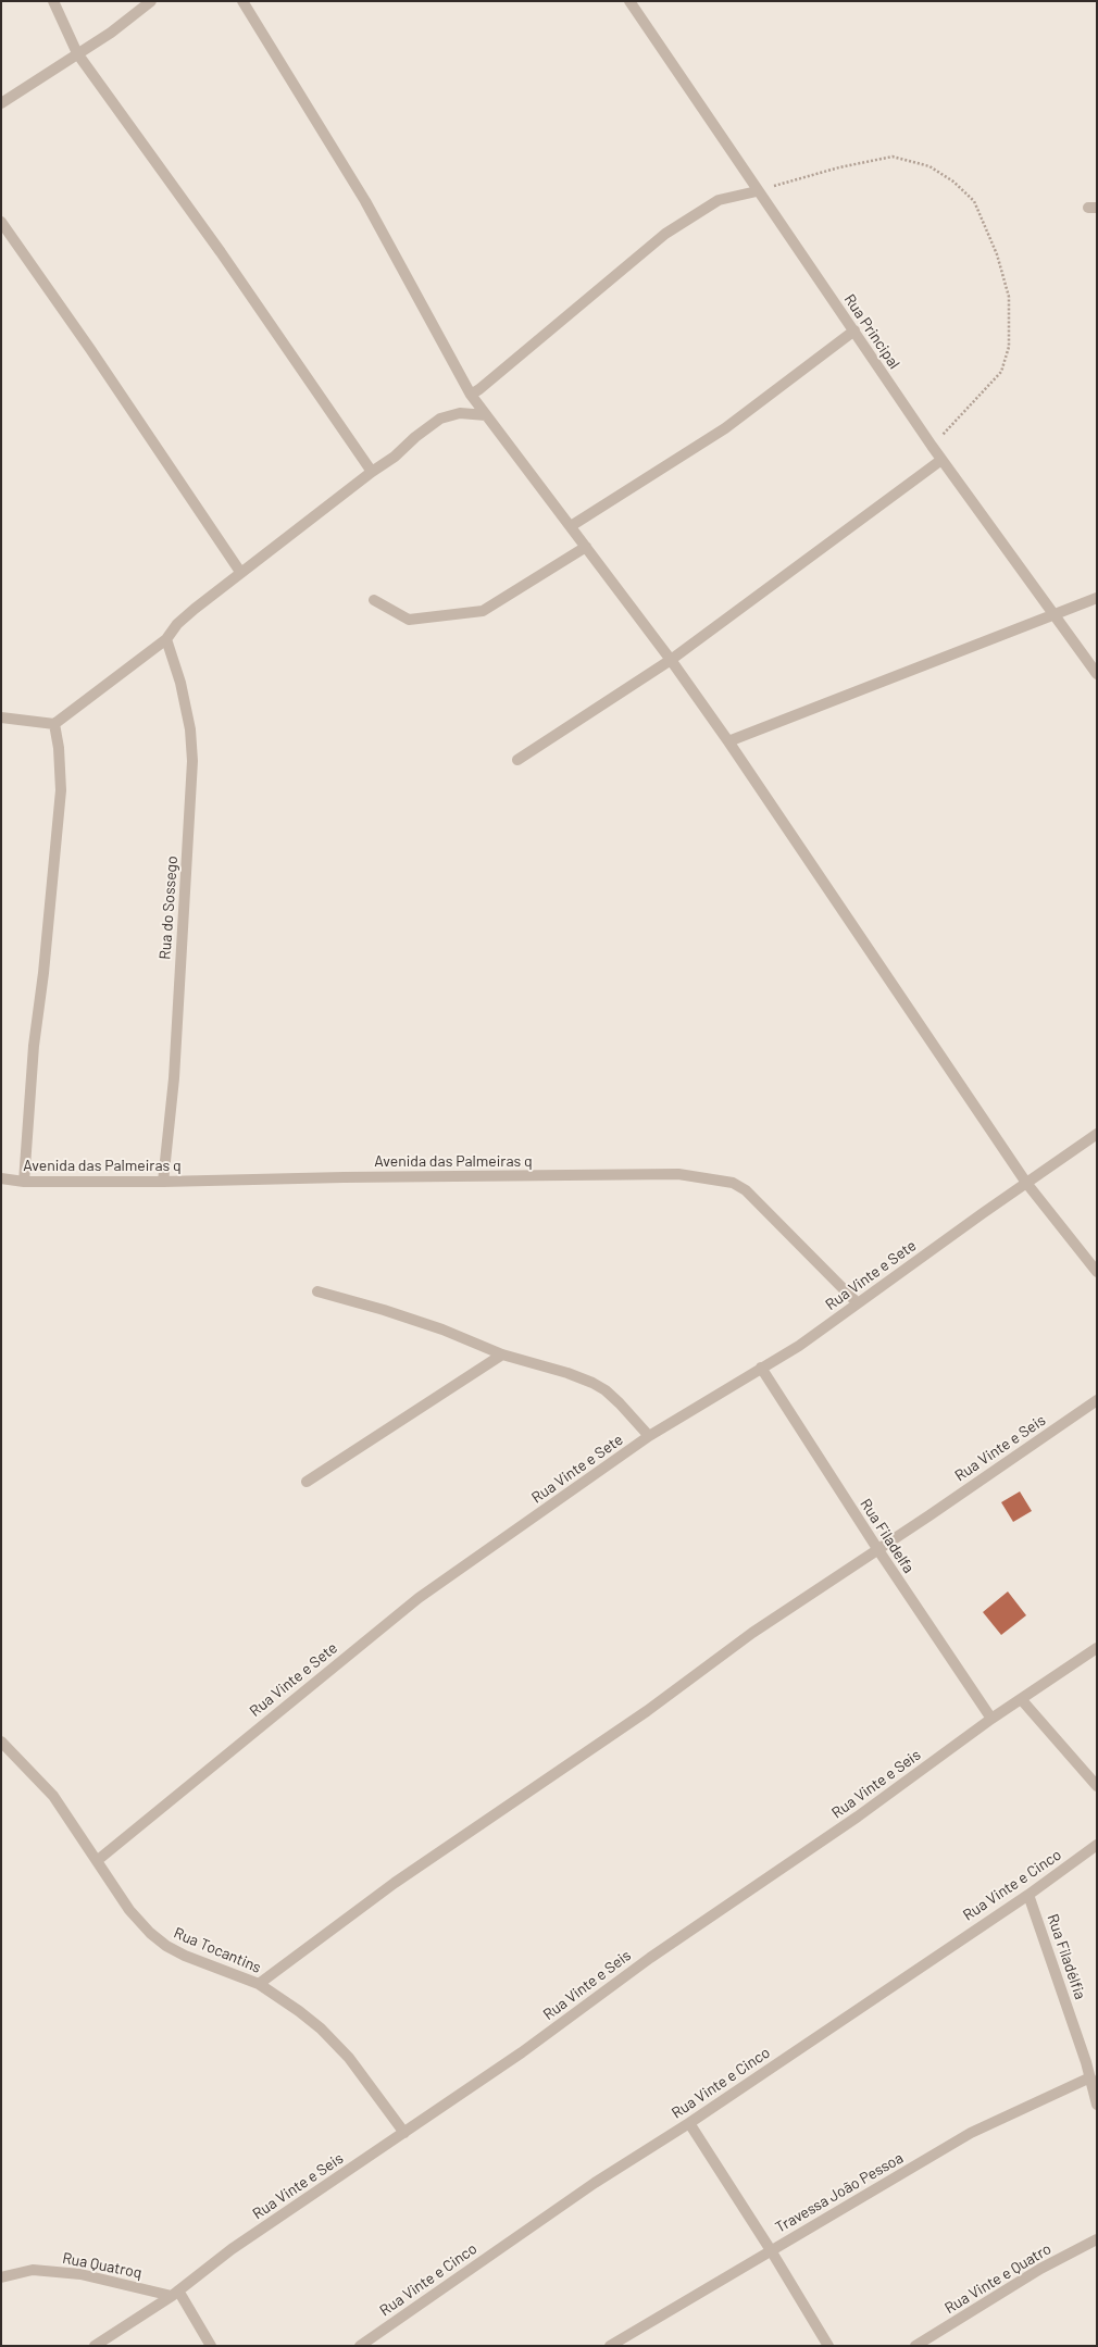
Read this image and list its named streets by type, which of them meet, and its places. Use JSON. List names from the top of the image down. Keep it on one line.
{"streets":{"street":["Rua Principal","Rua do Sossego","Avenida das Palmeiras q","Rua Vinte e Sete","Rua Vinte e Seis","Rua Filadelfa","Rua Vinte e Cinco","Rua Tocantins","Rua Filadélfia","Travessa João Pessoa","Rua Quatroq","Rua Vinte e Quatro"]},"crossings":[["Rua do Sossego","Avenida das Palmeiras q"],["Avenida das Palmeiras q","Rua Vinte e Sete"],["Rua Vinte e Sete","Rua Filadelfa"],["Rua Vinte e Sete","Rua Tocantins"],["Rua Vinte e Seis","Rua Filadelfa"],["Rua Vinte e Seis","Rua Tocantins"],["Rua Vinte e Seis","Rua Quatroq"],["Rua Vinte e Cinco","Rua Filadélfia"],["Rua Filadélfia","Travessa João Pessoa"]]}
